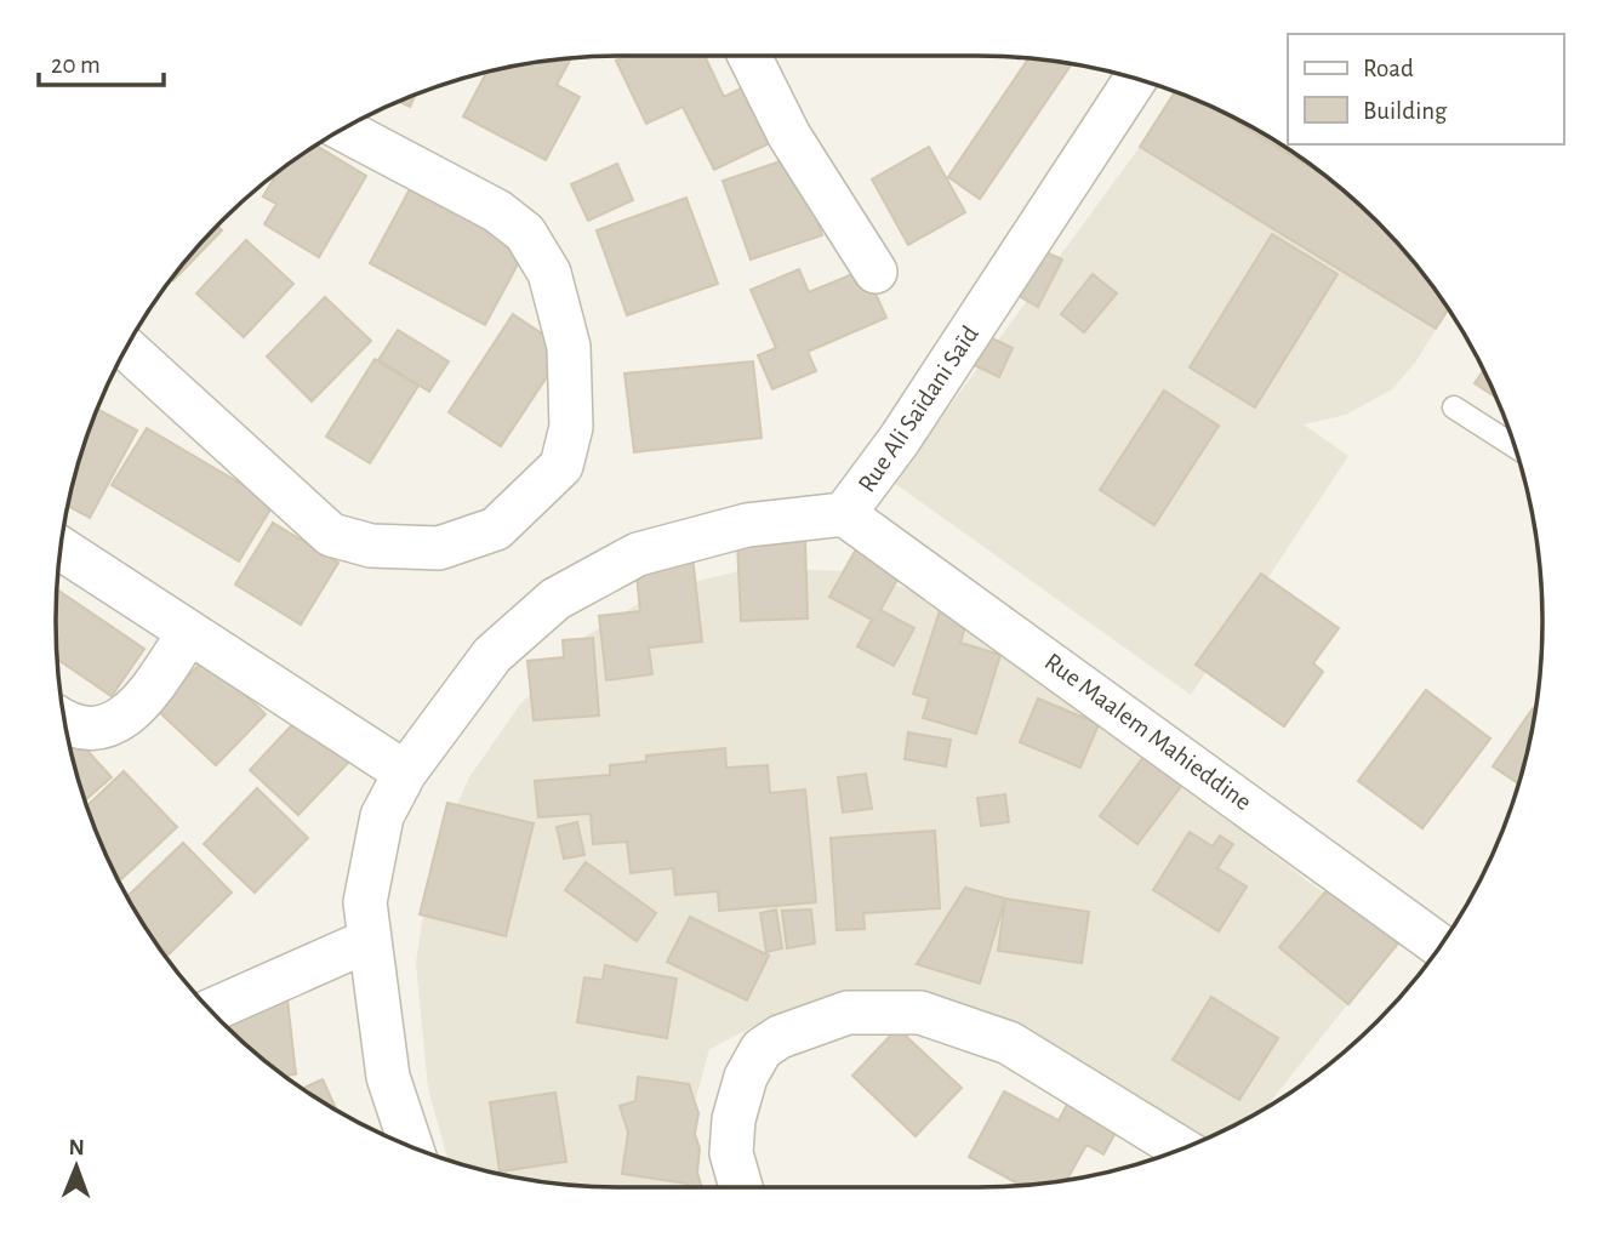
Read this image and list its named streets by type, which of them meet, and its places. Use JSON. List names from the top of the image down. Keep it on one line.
{"streets":{"street":["Rue Ali Saïdani Saïd","Rue Maalem Mahieddine"]},"crossings":[["Rue Ali Saïdani Saïd","Rue Maalem Mahieddine"]],"legend":["Road","Building"],"scale_bar":"20 m","north":"top"}
